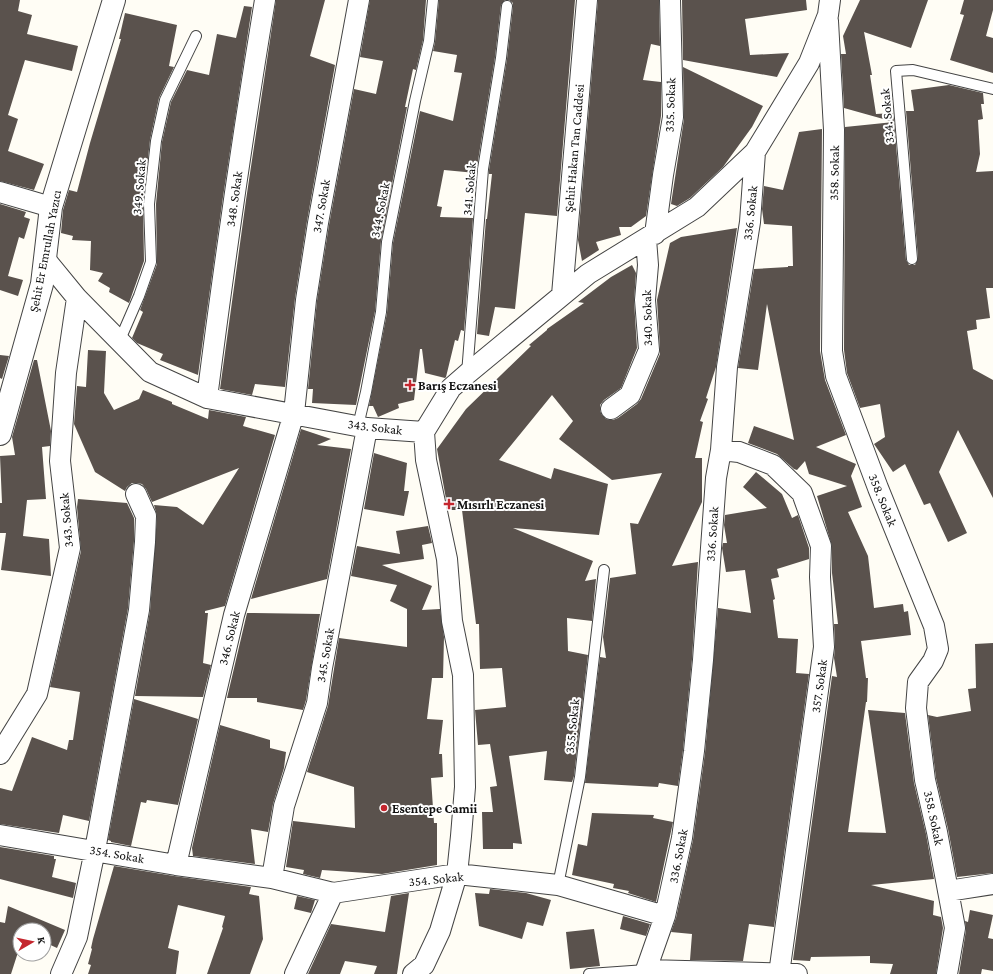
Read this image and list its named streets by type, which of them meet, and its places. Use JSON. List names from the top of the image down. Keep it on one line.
{"streets":{"street":["335. Sokak","Şehit Hakan Tan Caddesi","358. Sokak","348. Sokak","347. Sokak","336. Sokak","Şehit Er Emrullah Yazıcı","340. Sokak","343. Sokak","346. Sokak","345. Sokak","357. Sokak","354. Sokak"],"lane":["334. Sokak","349. Sokak","341. Sokak","344. Sokak","355. Sokak"]},"crossings":[["335. Sokak","340. Sokak"],["349. Sokak","343. Sokak"],["348. Sokak","343. Sokak"],["347. Sokak","343. Sokak"],["347. Sokak","346. Sokak"],["344. Sokak","343. Sokak"],["344. Sokak","345. Sokak"],["336. Sokak","357. Sokak"],["336. Sokak","354. Sokak"],["Şehit Er Emrullah Yazıcı","343. Sokak"],["343. Sokak","346. Sokak"],["343. Sokak","345. Sokak"],["346. Sokak","354. Sokak"],["345. Sokak","354. Sokak"],["355. Sokak","354. Sokak"]],"places":{"health":["Barış Eczanesi","Mısırlı Eczanesi"],"other":["Esentepe Camii"]},"north":"right"}
